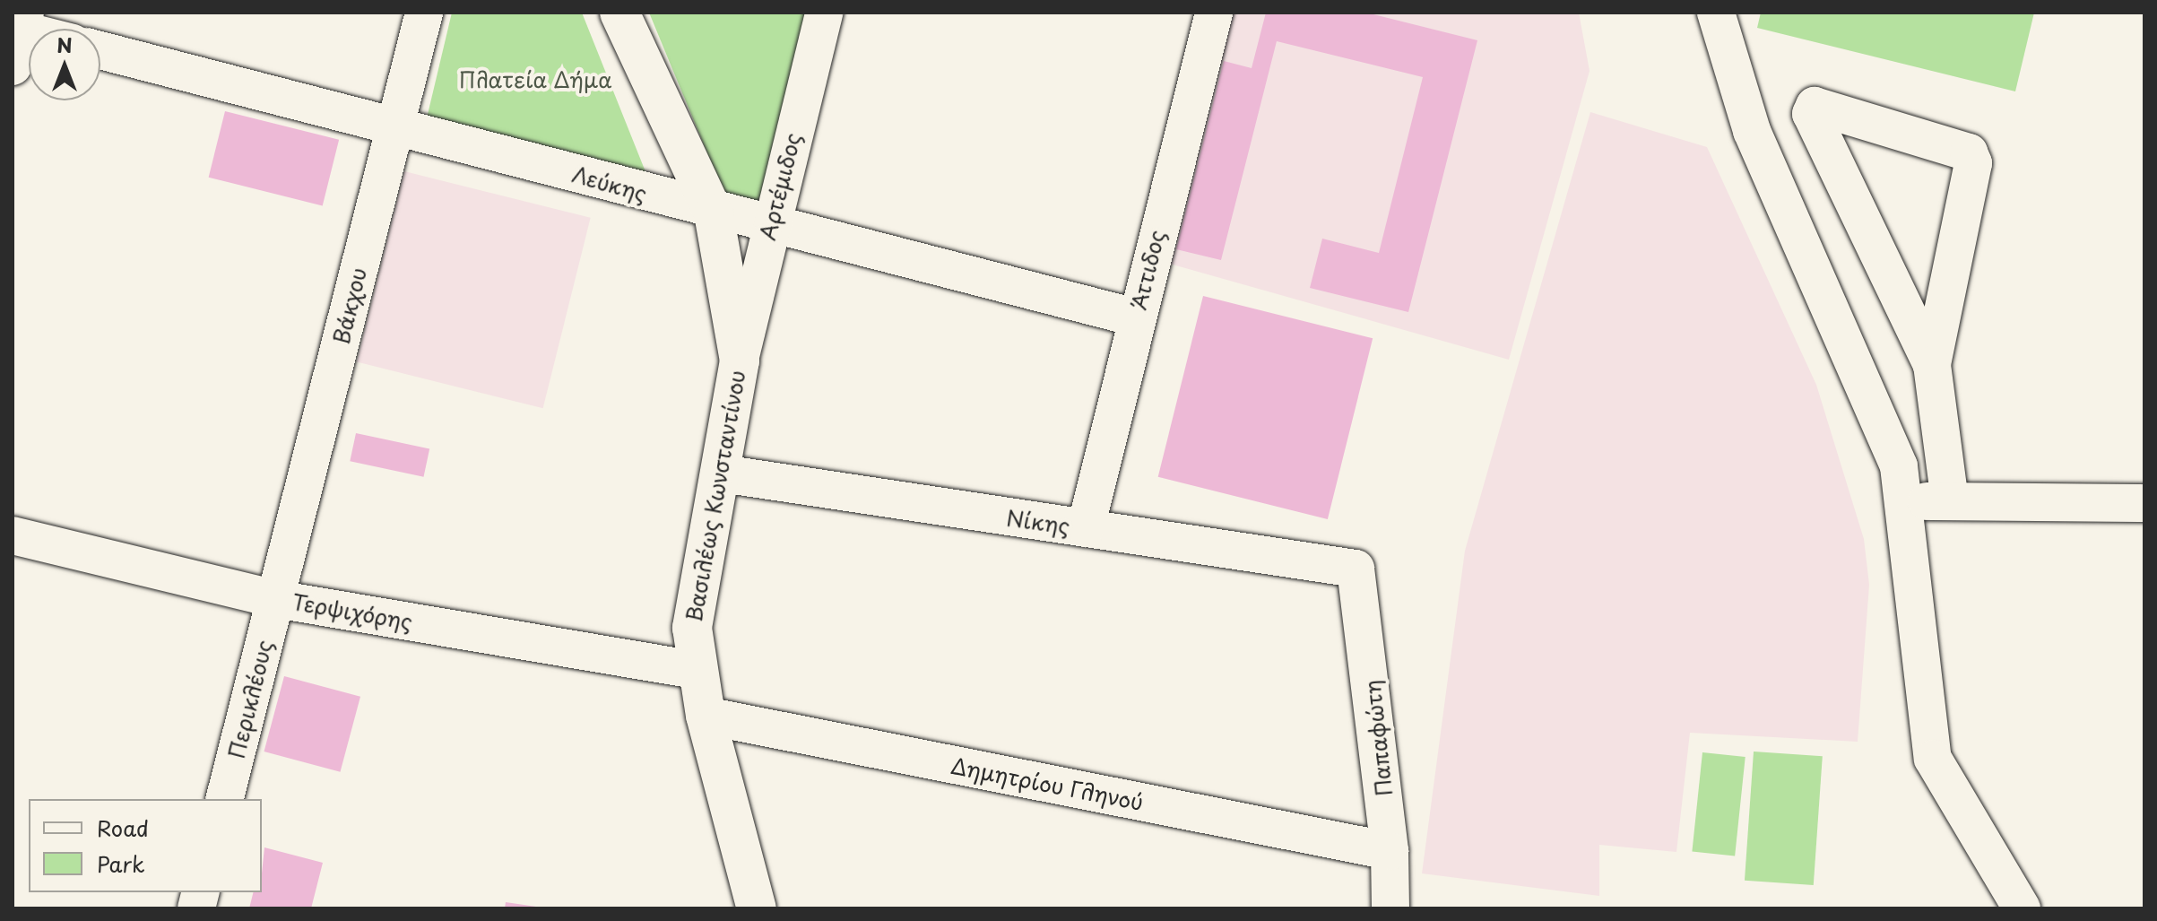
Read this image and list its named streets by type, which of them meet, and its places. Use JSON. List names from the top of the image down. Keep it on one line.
{"streets":{"main road":["Βασιλέως Κωνσταντίνου"],"street":["Λεύκης","Αρτέμιδος","Άττιδος","Βάκχου","Νίκης","Τερψιχόρης","Περικλέους","Παπαφώτη","Δημητρίου Γληνού"]},"crossings":[["Λεύκης","Αρτέμιδος"],["Λεύκης","Άττιδος"],["Λεύκης","Βάκχου"],["Λεύκης","Βασιλέως Κωνσταντίνου"],["Αρτέμιδος","Βασιλέως Κωνσταντίνου"],["Άττιδος","Νίκης"],["Βάκχου","Τερψιχόρης"],["Βάκχου","Περικλέους"],["Βασιλέως Κωνσταντίνου","Νίκης"],["Βασιλέως Κωνσταντίνου","Τερψιχόρης"],["Βασιλέως Κωνσταντίνου","Δημητρίου Γληνού"],["Νίκης","Παπαφώτη"],["Τερψιχόρης","Περικλέους"],["Παπαφώτη","Δημητρίου Γληνού"]],"parks":["Πλατεία Δήμα"],"legend":["Road","Park"],"north":"top"}
